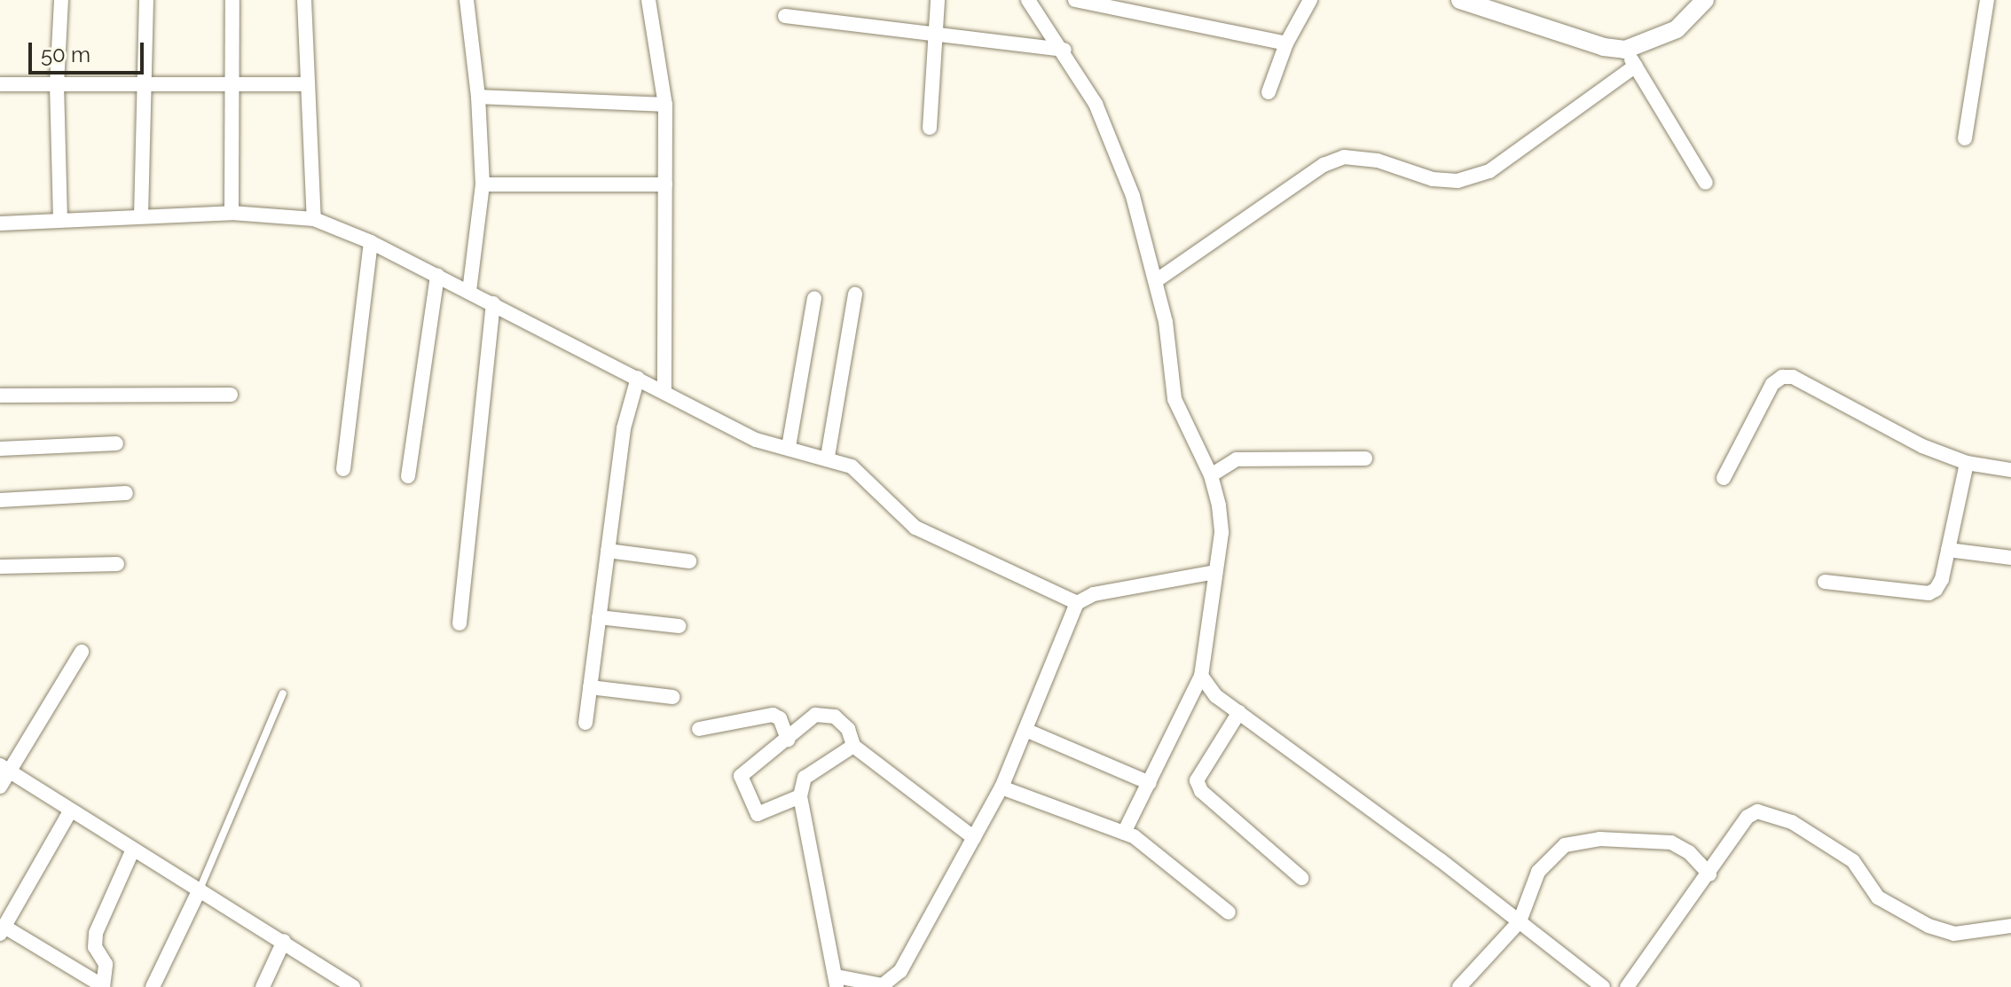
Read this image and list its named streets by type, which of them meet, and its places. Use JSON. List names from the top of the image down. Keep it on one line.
{"scale_bar":"50 m"}
